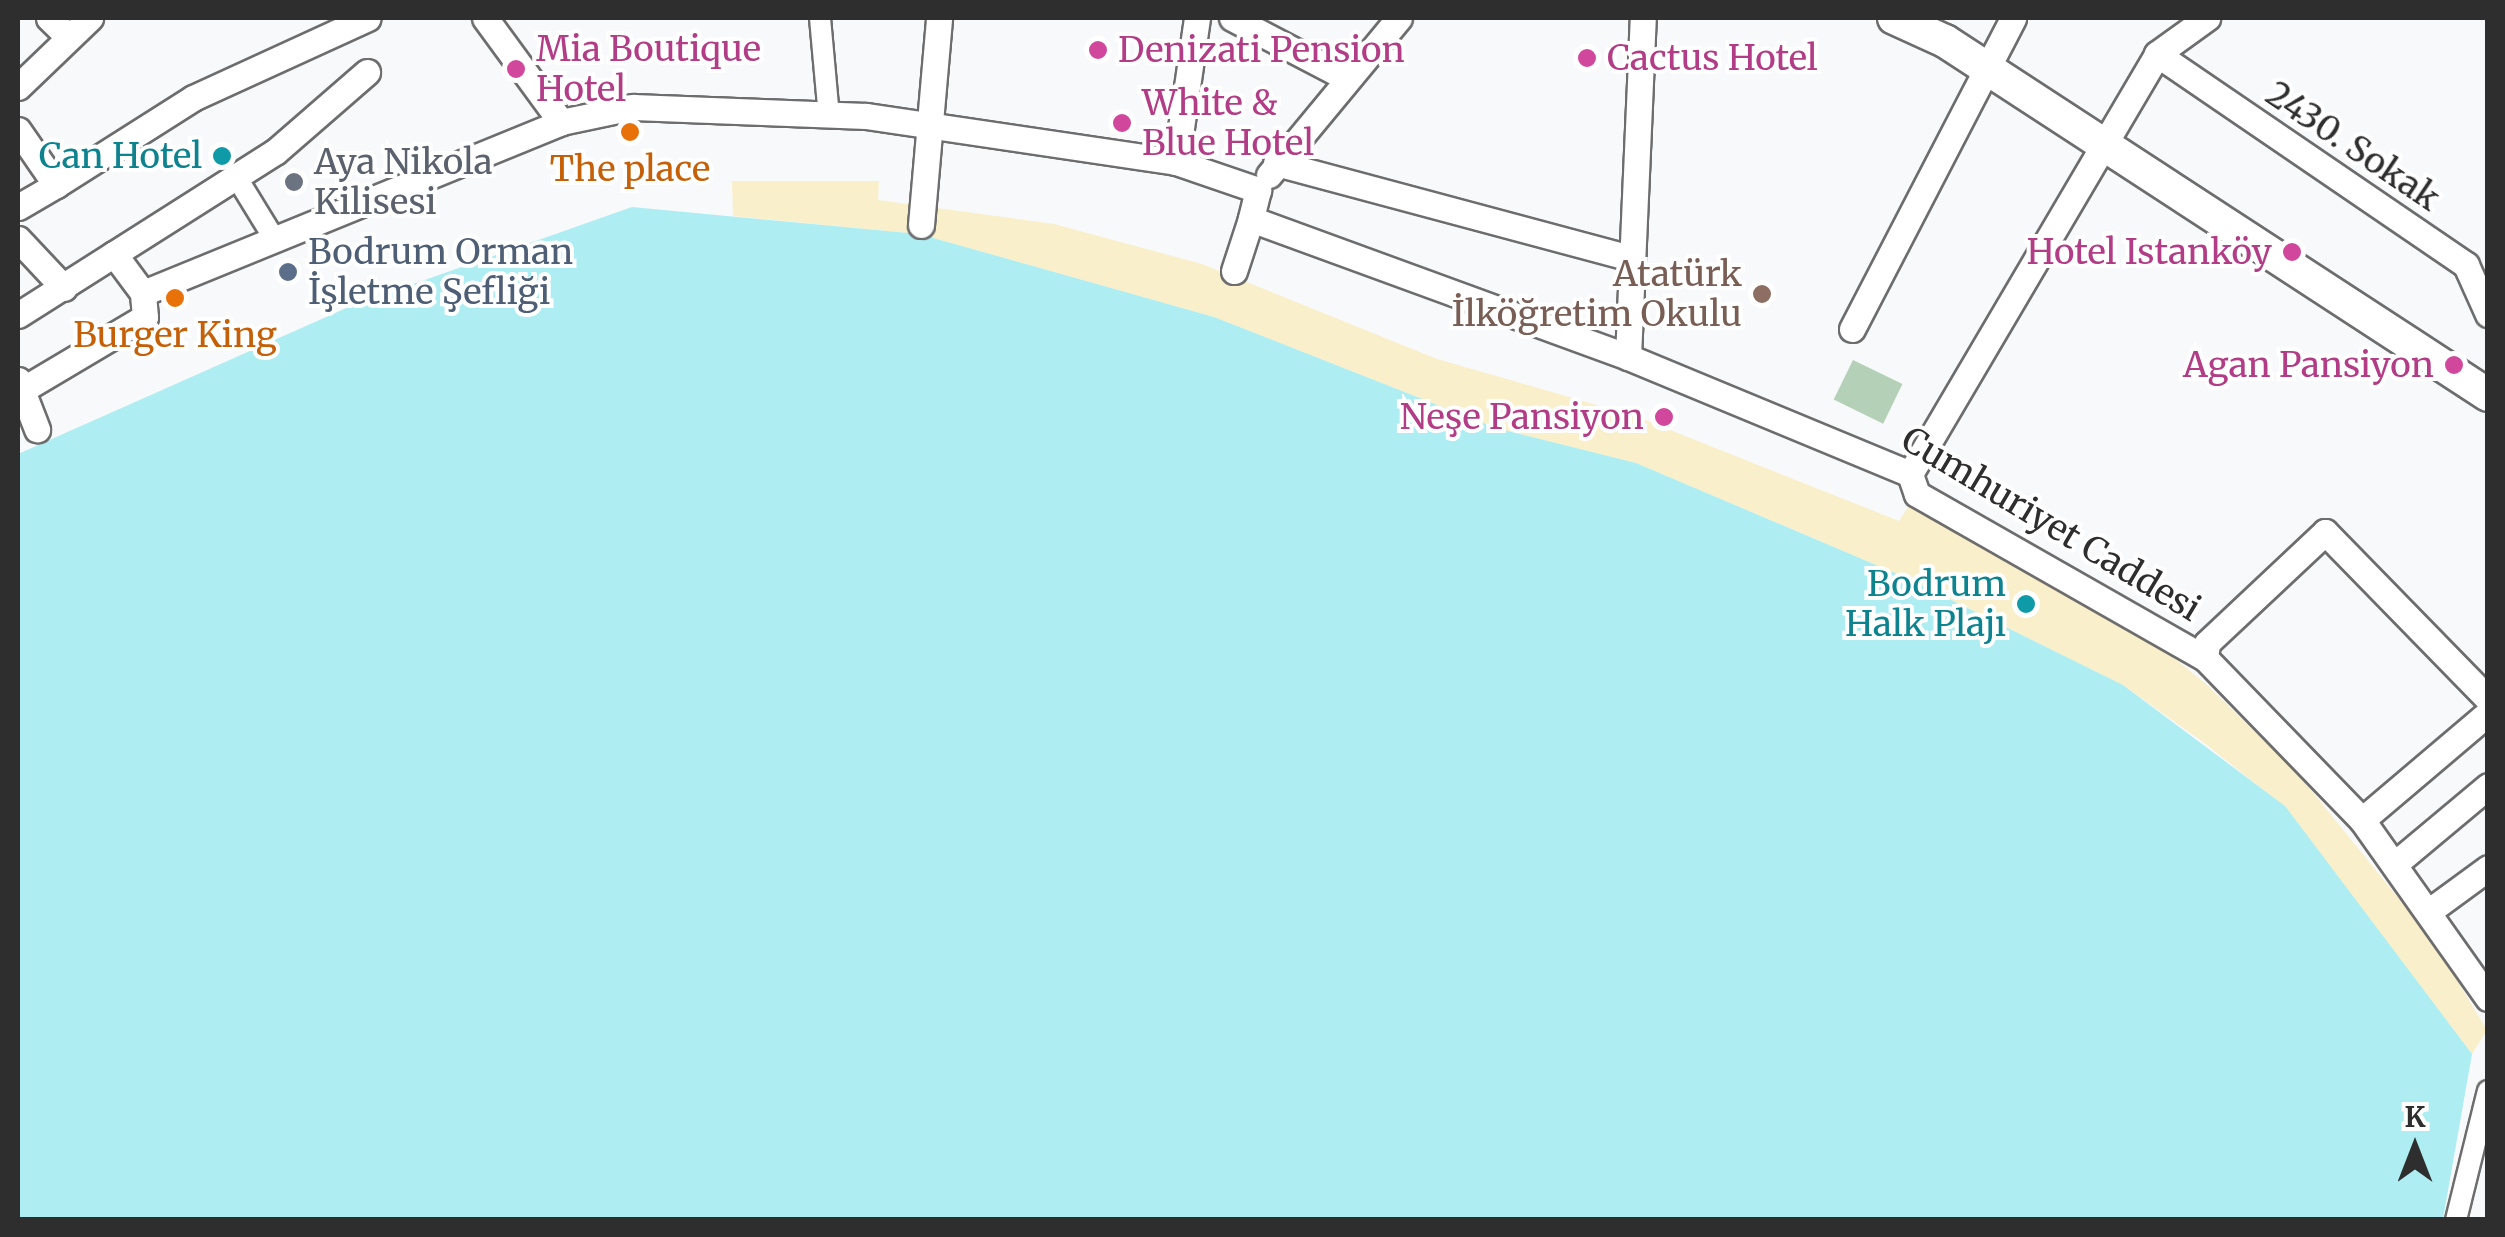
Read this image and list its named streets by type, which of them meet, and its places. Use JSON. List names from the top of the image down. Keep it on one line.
{"streets":{"street":["2430. Sokak","Cumhuriyet Caddesi"]},"places":["Denizati Pension","Cactus Hotel","Mia Boutique Hotel","White & Blue Hotel","The place","Can Hotel","Aya Nikola Kilisesi","Hotel Istanköy","Bodrum Orman İşletme Şefliği","Atatürk İlköğretim Okulu","Burger King","Agan Pansiyon","Neşe Pansiyon","Bodrum Halk Plajı"],"north":"top"}
